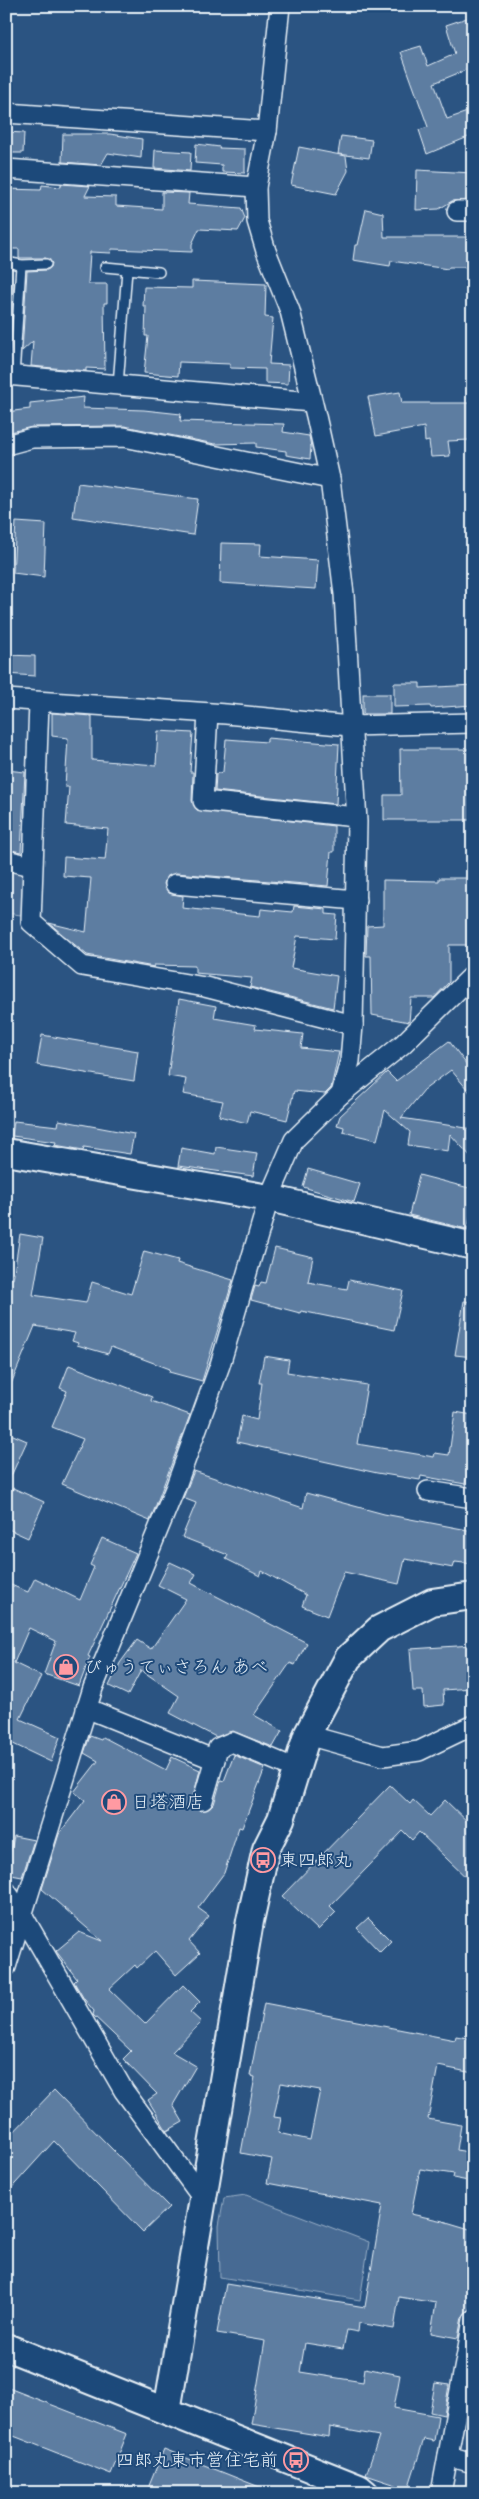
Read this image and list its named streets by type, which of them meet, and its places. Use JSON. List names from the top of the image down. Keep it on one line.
{"places":{"shop":["びゅうてぃさろん あべ","日塔酒店"],"bus stop":["東四郎丸","四郎丸東市営住宅前"]}}
